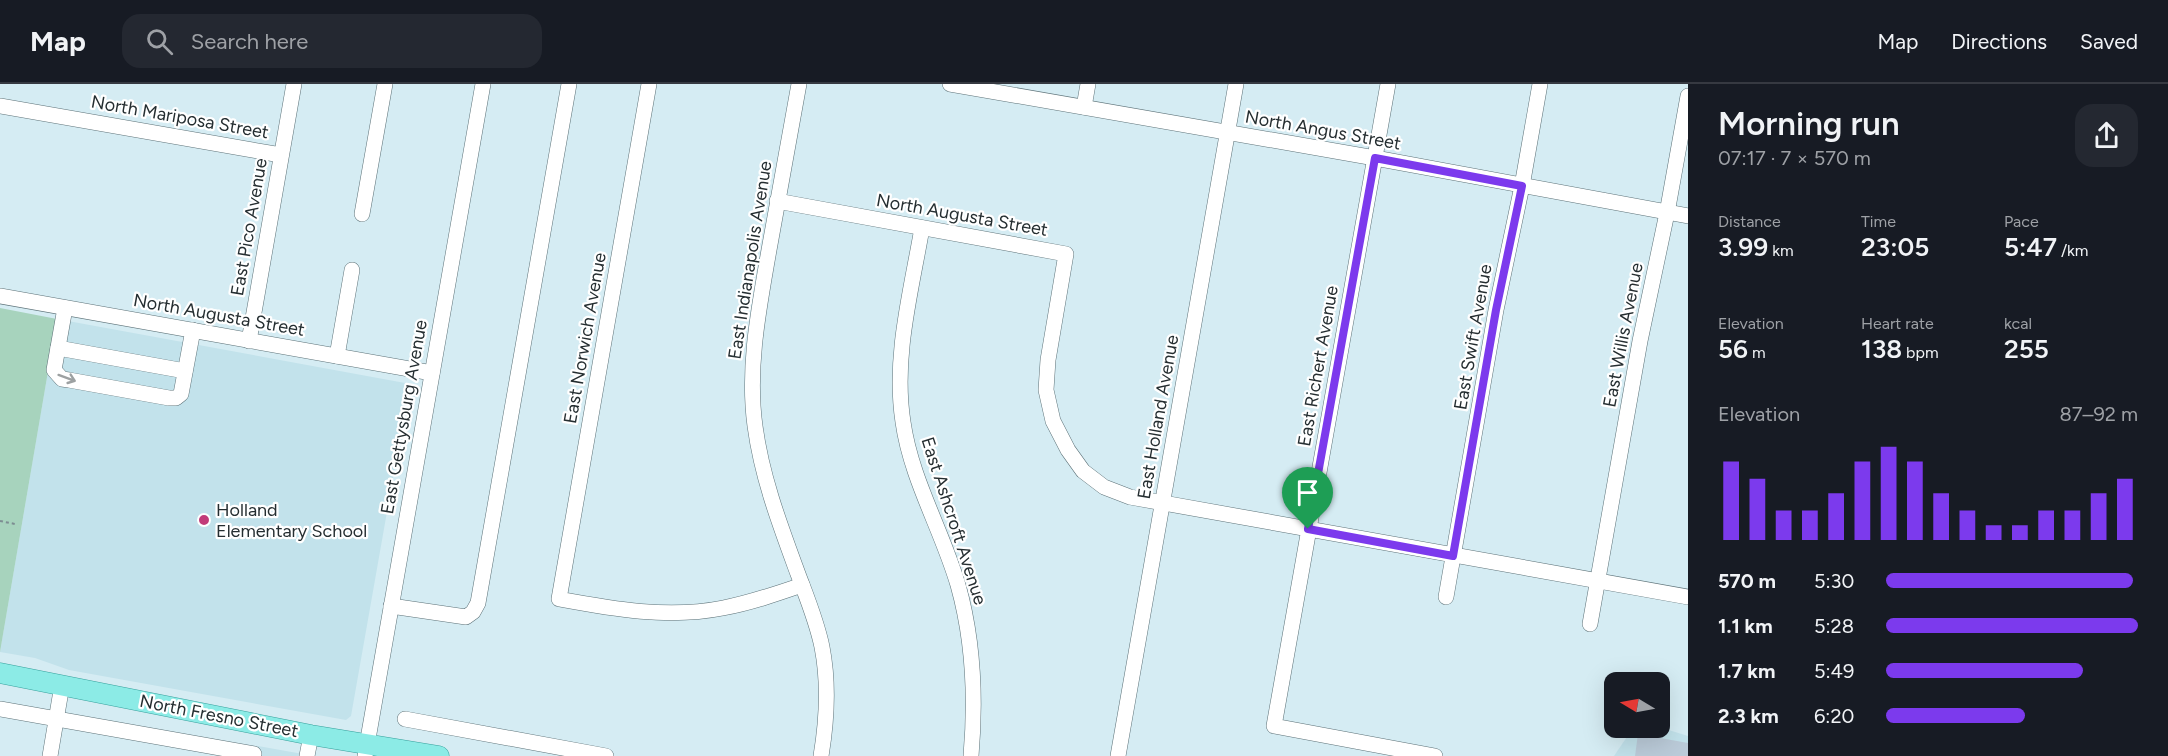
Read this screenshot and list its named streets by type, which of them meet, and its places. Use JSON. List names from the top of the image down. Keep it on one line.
{"streets":{"main road":["North Fresno Street"],"street":["North Mariposa Street","North Angus Street","North Augusta Street","East Pico Avenue","East Indianapolis Avenue","East Willis Avenue","East Swift Avenue","East Norwich Avenue","East Richert Avenue","East Gettysburg Avenue","East Holland Avenue","East Ashcroft Avenue"]},"crossings":[["North Mariposa Street","East Pico Avenue"],["North Angus Street","East Willis Avenue"],["North Angus Street","East Swift Avenue"],["North Angus Street","East Richert Avenue"],["North Angus Street","East Holland Avenue"],["North Augusta Street","East Pico Avenue"],["North Augusta Street","East Indianapolis Avenue"],["North Augusta Street","East Willis Avenue"],["North Augusta Street","East Swift Avenue"],["North Augusta Street","East Richert Avenue"],["North Augusta Street","East Gettysburg Avenue"],["North Augusta Street","East Holland Avenue"],["North Augusta Street","East Ashcroft Avenue"],["East Indianapolis Avenue","East Norwich Avenue"],["East Gettysburg Avenue","North Fresno Street"]],"places":["Holland Elementary School"],"north":"left","page":{"header":"Map","search":"Search here","nav":["Map","Directions","Saved"],"heading":["Morning run","07:17 · 7 × 570 m"],"stats":[["Distance","3.99 km"],["Time","23:05"],["Pace","5:47 /km"],["Elevation","56 m"],["Heart rate","138 bpm"],["kcal","255"]],"chart":["Elevation","87–92 m"],"list":[{"name":"570 m","note":"5:30"},{"name":"1.1 km","note":"5:28"},{"name":"1.7 km","note":"5:49"},{"name":"2.3 km","note":"6:20"}]}}
